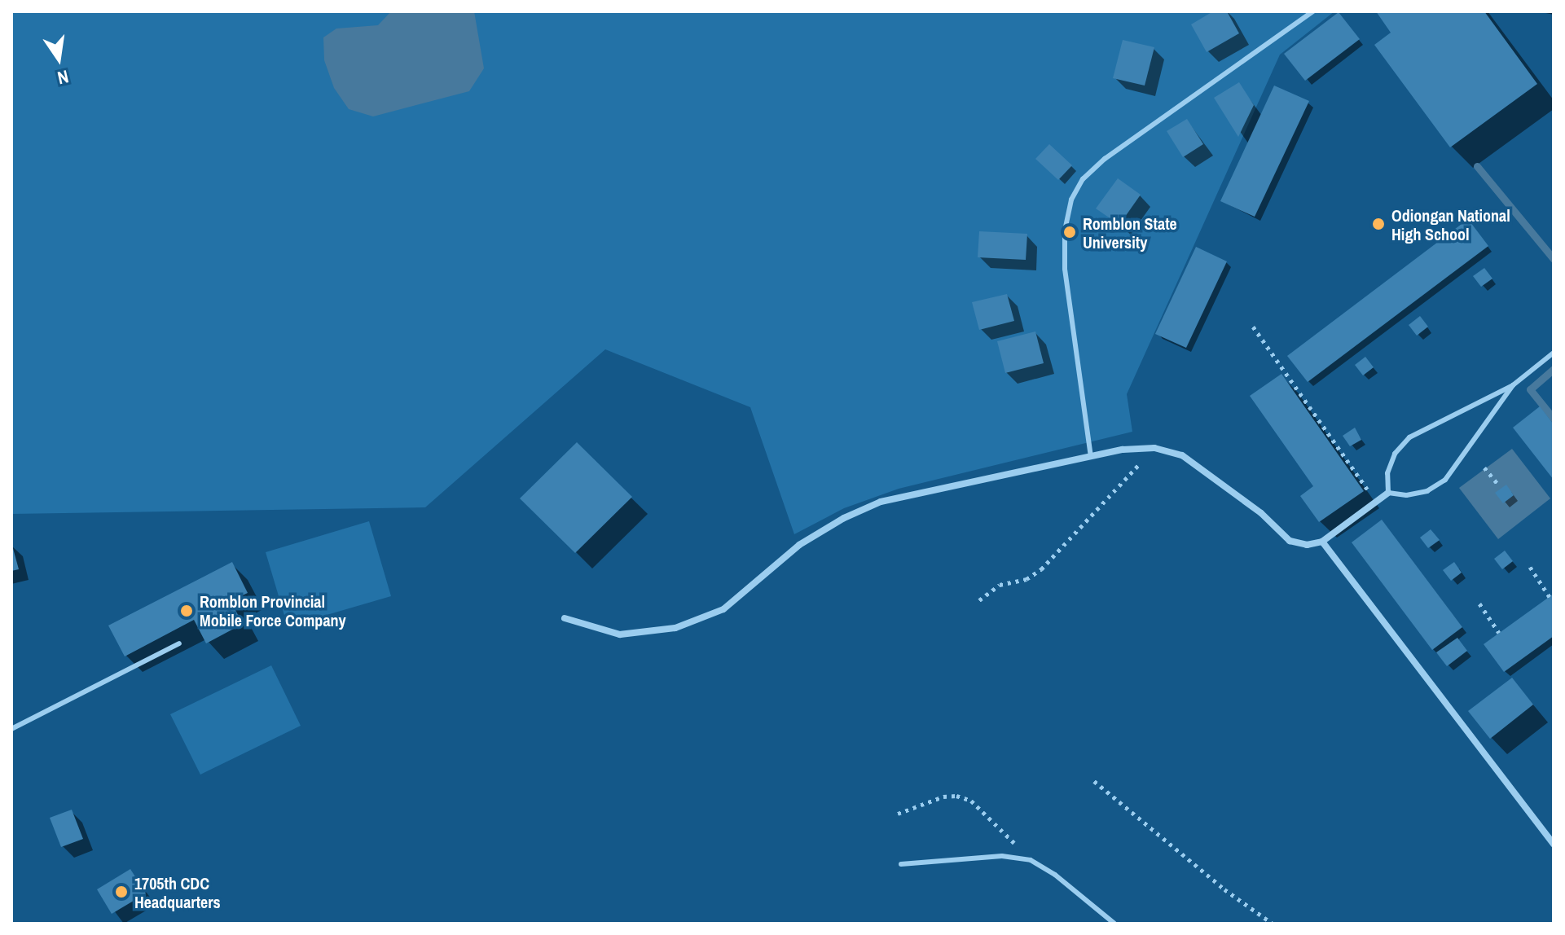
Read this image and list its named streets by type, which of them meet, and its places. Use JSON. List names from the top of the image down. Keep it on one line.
{"places":["Odiongan National High School","Romblon State University","Romblon Provincial Mobile Force Company","1705th CDC Headquarters"],"north":"bottom"}
